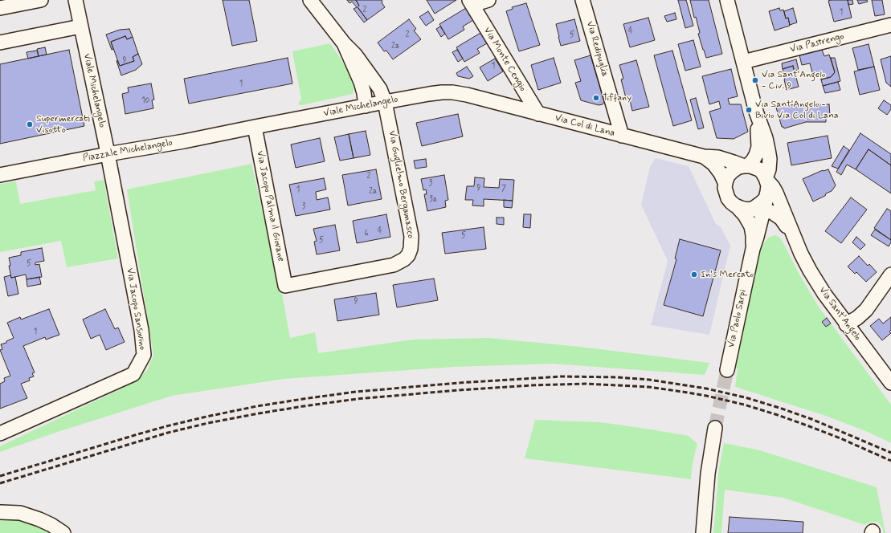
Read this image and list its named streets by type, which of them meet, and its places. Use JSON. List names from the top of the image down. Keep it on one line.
{"streets":{"street":["Via Pastrengo","Via Redipuglia","Via Monte Cengio","Viale Michelangelo","Via Col di Lana","Piazzale Michelangelo","Via Guglielmo Bergamasco","Via Jacopo Palma il Giovane","Via Jacopo Sansovino","Via Sant'Angelo","Via Paolo Sarpi"]},"crossings":[["Via Redipuglia","Via Col di Lana"],["Via Monte Cengio","Via Col di Lana"],["Viale Michelangelo","Via Col di Lana"],["Viale Michelangelo","Piazzale Michelangelo"],["Viale Michelangelo","Via Guglielmo Bergamasco"],["Viale Michelangelo","Via Jacopo Palma il Giovane"],["Viale Michelangelo","Via Jacopo Sansovino"],["Via Col di Lana","Via Sant'Angelo"],["Piazzale Michelangelo","Via Jacopo Palma il Giovane"],["Piazzale Michelangelo","Via Jacopo Sansovino"],["Via Guglielmo Bergamasco","Via Jacopo Palma il Giovane"],["Via Sant'Angelo","Via Paolo Sarpi"]],"places":["Via Sant'Angelo - Civ. 9","Tiffany","Via Sant'Angelo - Bivio Via Col di Lana","Supermercati Visotto","In's Mercato"],"house_numbers":["2","1","4","2","5","2a","9","1","1","10","2","3","9","7","1","2a","3a","3","4","6","5","5","5","9","1"]}
